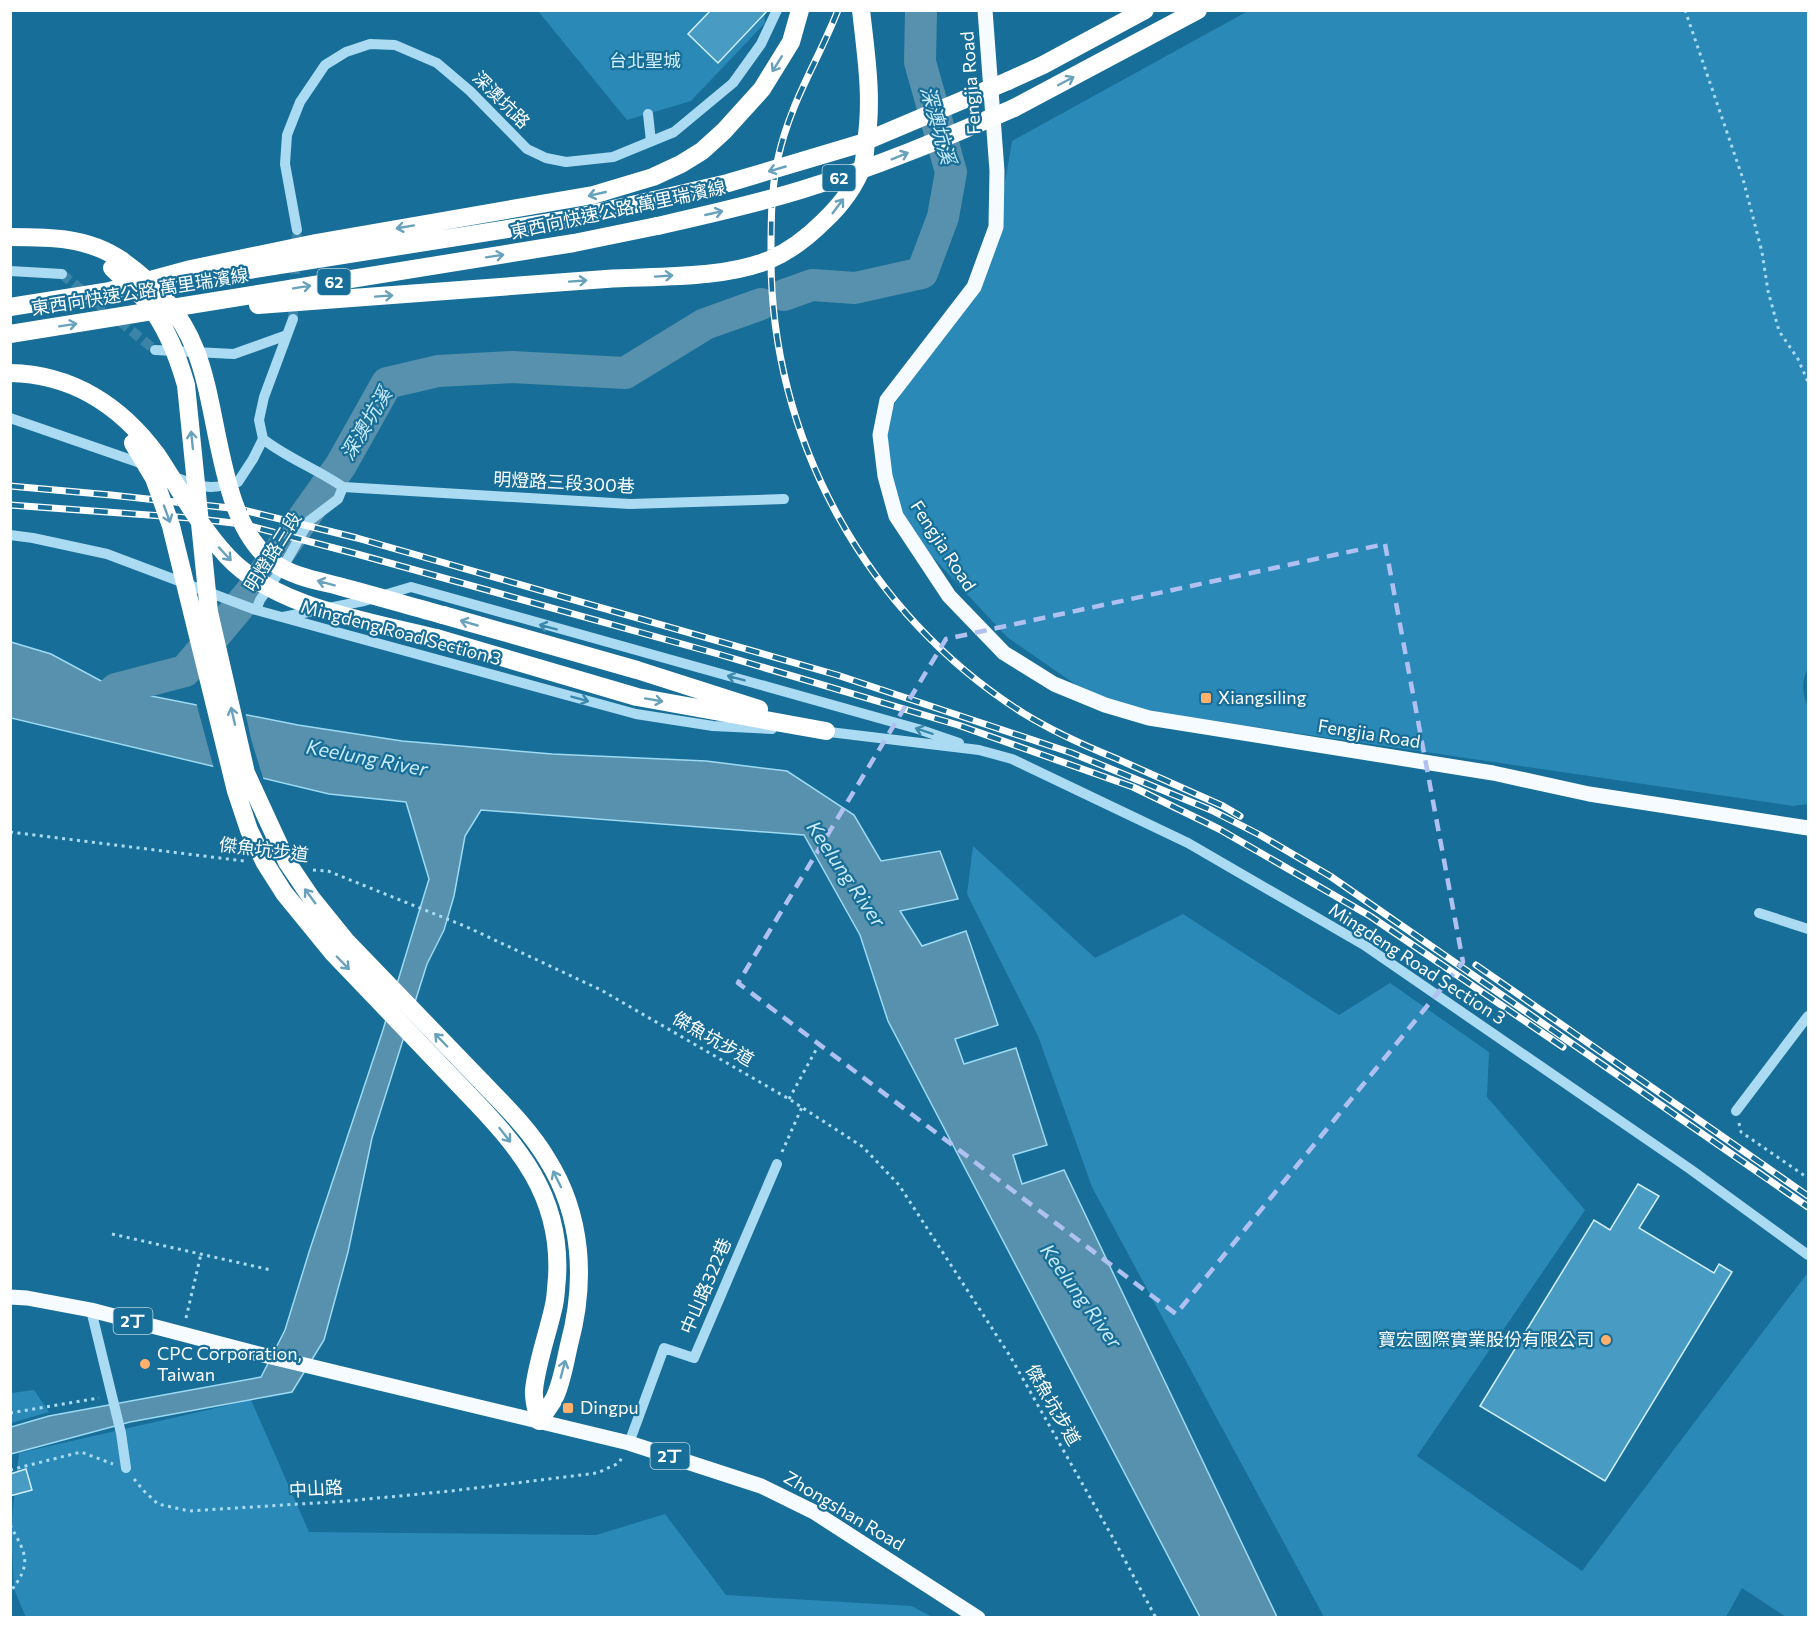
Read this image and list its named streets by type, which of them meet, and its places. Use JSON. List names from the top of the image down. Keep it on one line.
{"streets":{"highway":["62","東西向快速公路 萬里瑞濱線"],"main road":["Fengjia Road","2丁","Zhongshan Road"],"street":["深澳坑路","明燈路三段300巷","明燈路三段","Mingdeng Road Section 3","中山路322巷"],"path":["傑魚坑步道","中山路"]},"crossings":[["明燈路三段300巷","明燈路三段"],["明燈路三段","Mingdeng Road Section 3"],["中山路322巷","中山路"],["中山路322巷","Zhongshan Road"],["2丁","Zhongshan Road"],["中山路","Zhongshan Road"]],"water":["深澳坑溪","Keelung River"],"parks":["台北聖城"],"places":{"transit":["Xiangsiling","Dingpu"],"other":["寶宏國際實業股份有限公司","CPC Corporation, Taiwan"]}}
